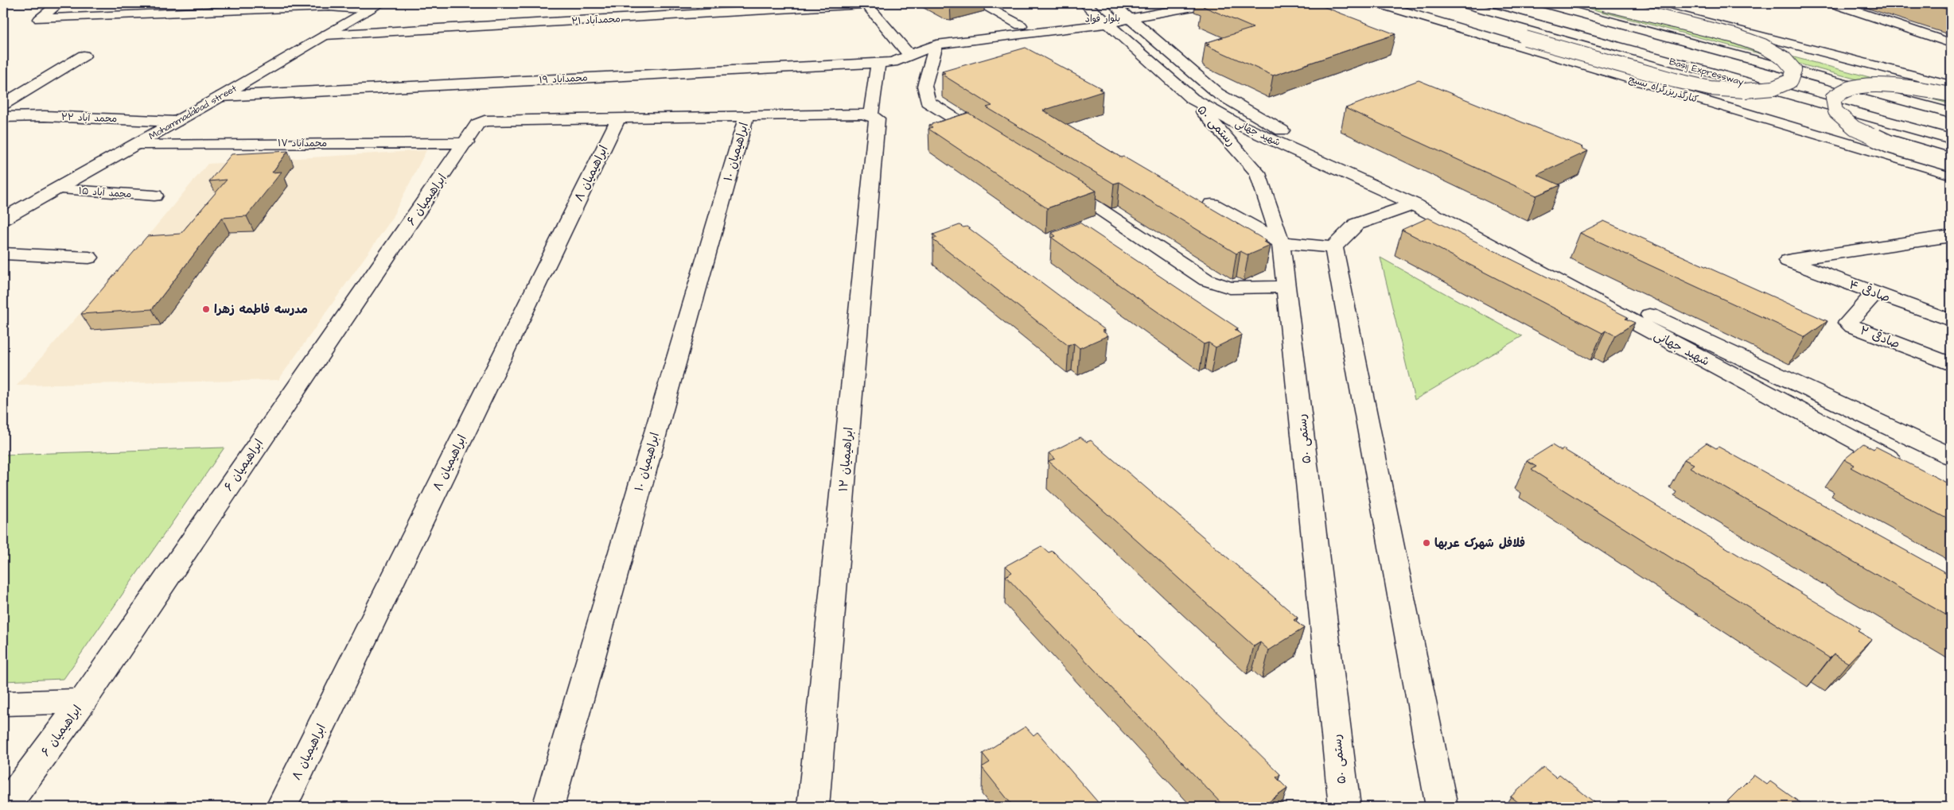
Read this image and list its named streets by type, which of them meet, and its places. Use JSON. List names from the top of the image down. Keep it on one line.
{"streets":{"main road":["بلوار فواد","محمدآباد ۲۱","Basij Expressway","محمدآباد ۱۹","کنارگذربزرگراه بسیج","Mohammadabad street","محمد آباد ۲۲","رستمی ۵۰","شهید جهانی","محمدآباد ۱۷","ابراهیمیان ۱۰","ابراهیمیان ۸","محمد آباد ۱۵","ابراهیمیان ۶","صادقی ۴","صادقی ۲","ابراهیمیان ۱۲"]},"crossings":[["بلوار فواد","محمدآباد ۱۹"],["بلوار فواد","شهید جهانی"],["محمدآباد ۲۱","Mohammadabad street"],["محمدآباد ۱۹","Mohammadabad street"],["Mohammadabad street","محمد آباد ۲۲"],["Mohammadabad street","محمدآباد ۱۷"],["Mohammadabad street","محمد آباد ۱۵"],["رستمی ۵۰","شهید جهانی"],["محمدآباد ۱۷","ابراهیمیان ۶"],["ابراهیمیان ۸","ابراهیمیان ۶"],["صادقی ۴","صادقی ۲"]],"places":["مدرسه فاطمه زهرا","فلافل شهرک عربها"]}
